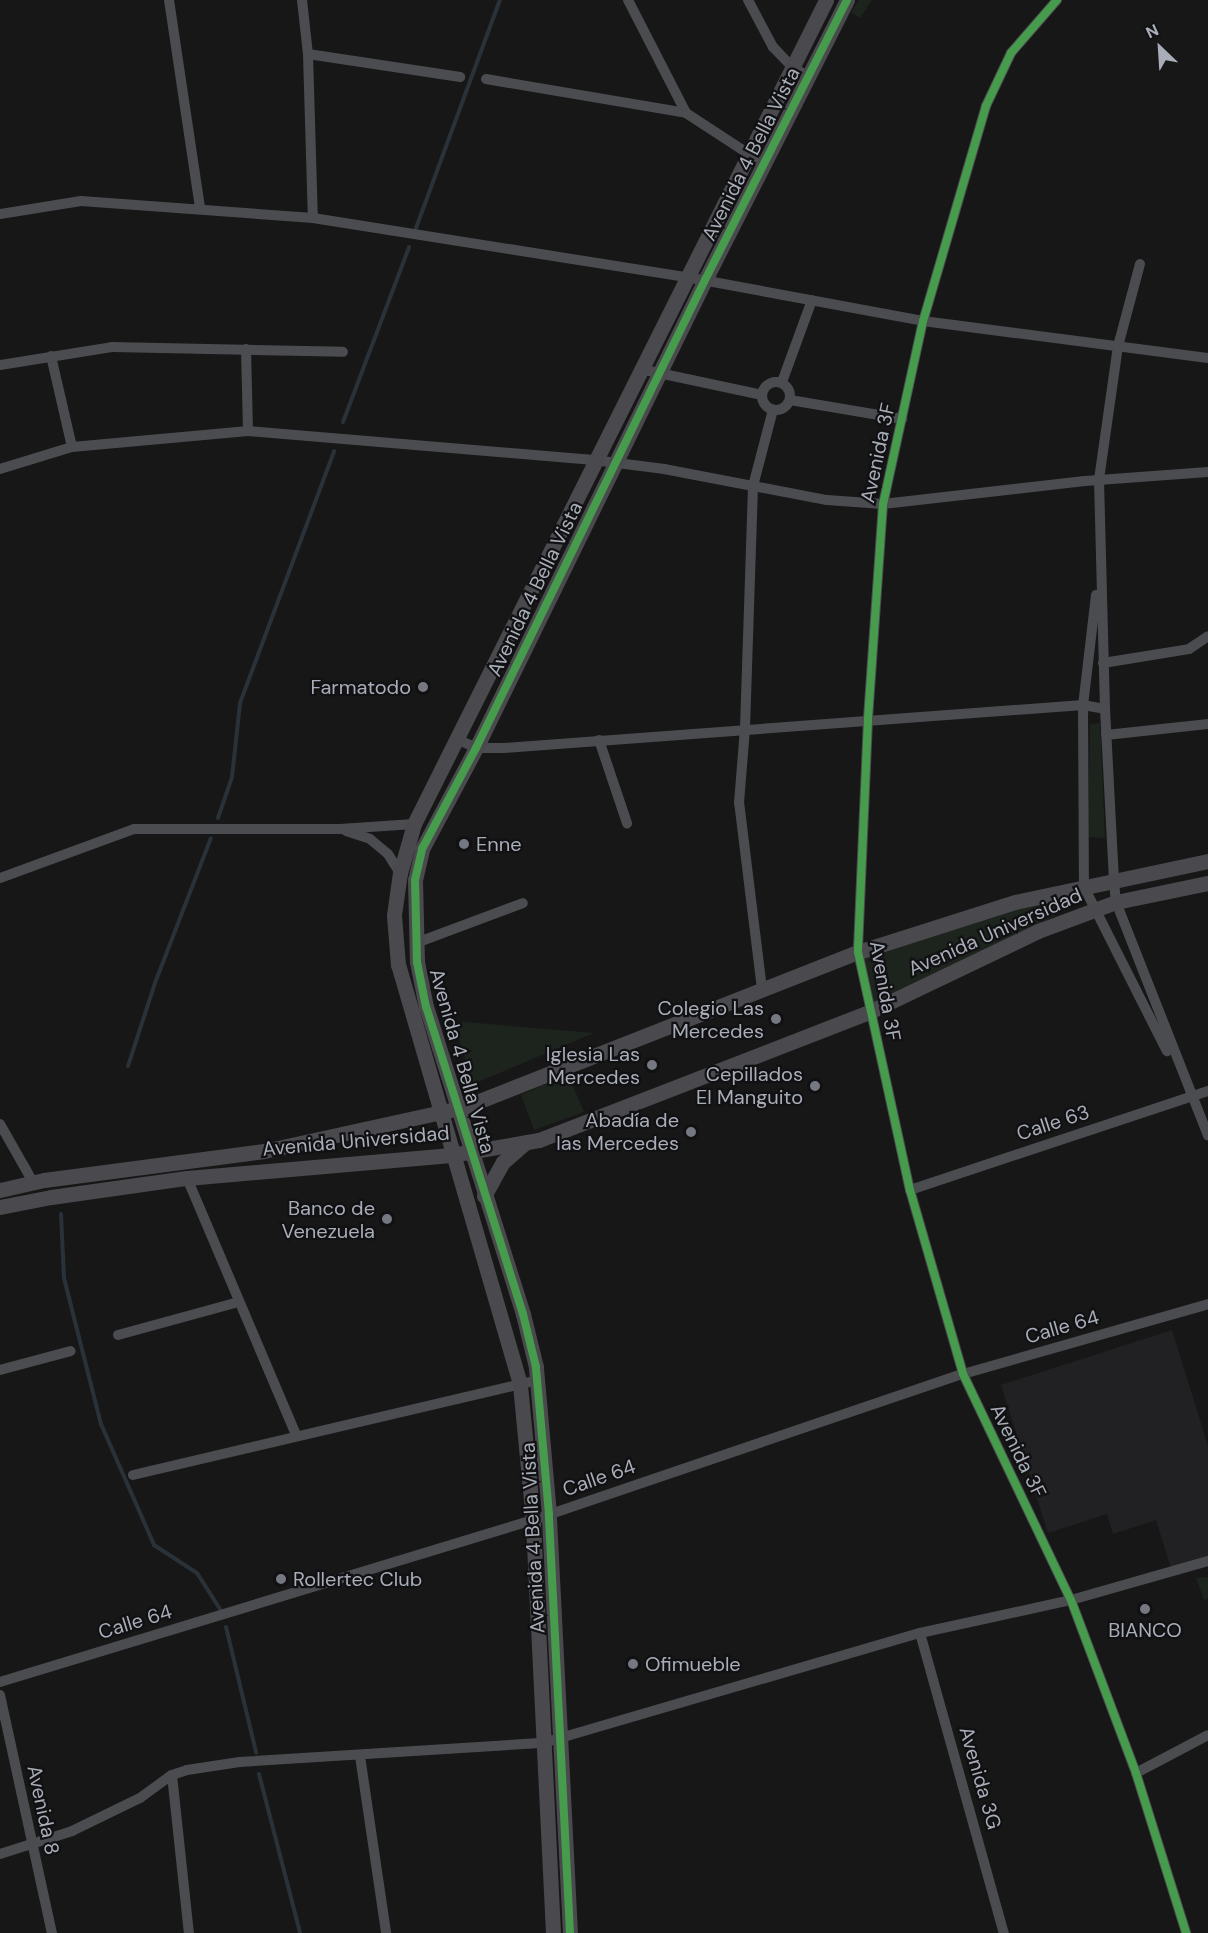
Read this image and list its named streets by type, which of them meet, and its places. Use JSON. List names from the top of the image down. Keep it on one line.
{"streets":{"street":["Avenida 4 Bella Vista","Avenida 3F","Avenida Universidad","Calle 63","Calle 64","Avenida 3G","Avenida 8"]},"crossings":[["Avenida 4 Bella Vista","Avenida Universidad"],["Avenida 4 Bella Vista","Calle 64"],["Avenida 3F","Avenida Universidad"],["Avenida 3F","Calle 63"],["Avenida 3F","Calle 64"]],"places":["Farmatodo","Enne","Colegio Las Mercedes","Iglesia Las Mercedes","Cepillados El Manguito","Abadía de las Mercedes","Banco de Venezuela","Rollertec Club","BIANCO","Ofimueble"],"north":"top left"}
